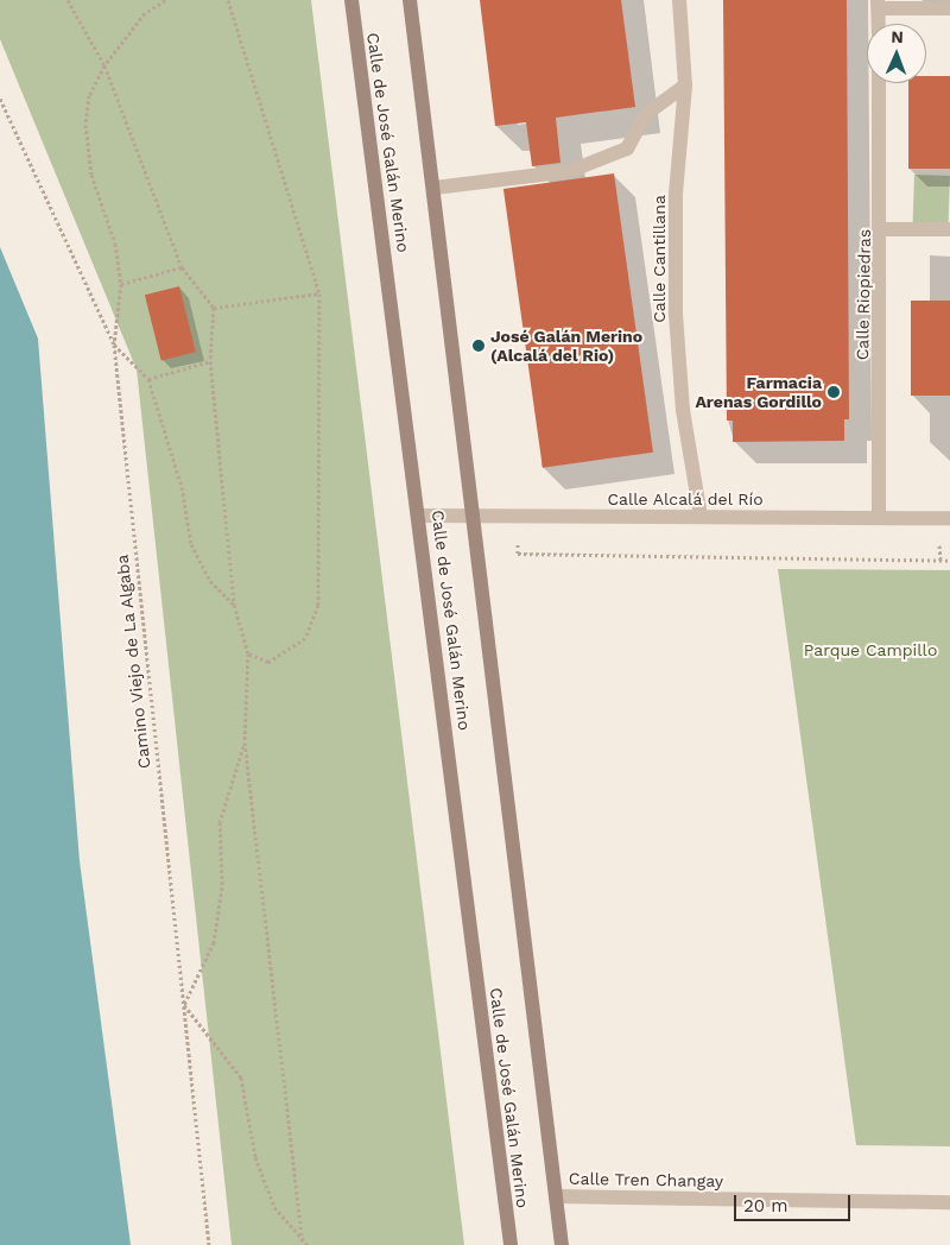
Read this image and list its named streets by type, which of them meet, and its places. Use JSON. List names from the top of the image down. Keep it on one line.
{"streets":{"main road":["Calle de José Galán Merino"],"street":["Calle Cantillana","Calle Riopiedras","Calle Alcalá del Río","Calle Tren Changay"],"path":["Camino Viejo de La Algaba"]},"crossings":[["Calle de José Galán Merino","Calle Alcalá del Río"],["Calle de José Galán Merino","Calle Tren Changay"],["Calle Cantillana","Calle Alcalá del Río"],["Calle Riopiedras","Calle Alcalá del Río"]],"parks":["Parque Campillo"],"places":["José Galán Merino (Alcalá del Rio)","Farmacia Arenas Gordillo"],"scale_bar":"20 m","north":"top"}
